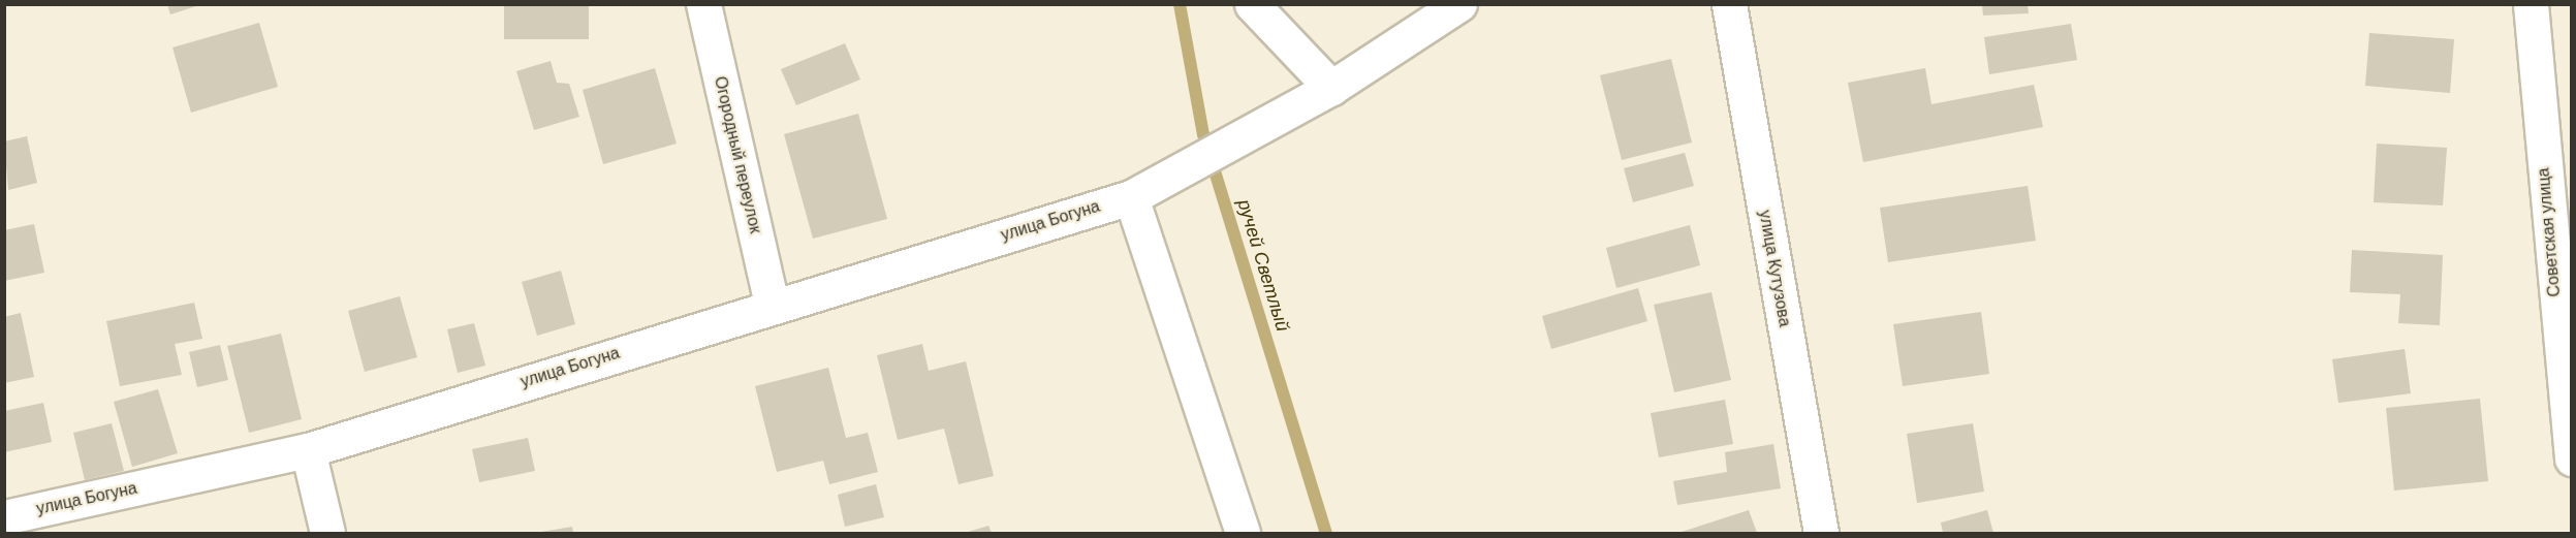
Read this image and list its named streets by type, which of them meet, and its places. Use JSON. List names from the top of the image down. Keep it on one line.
{"streets":{"street":["Огородный переулок","улица Богуна","Советская улица","улица Кутузова"]},"crossings":[["Огородный переулок","улица Богуна"]],"water":["ручей Светлый"]}
